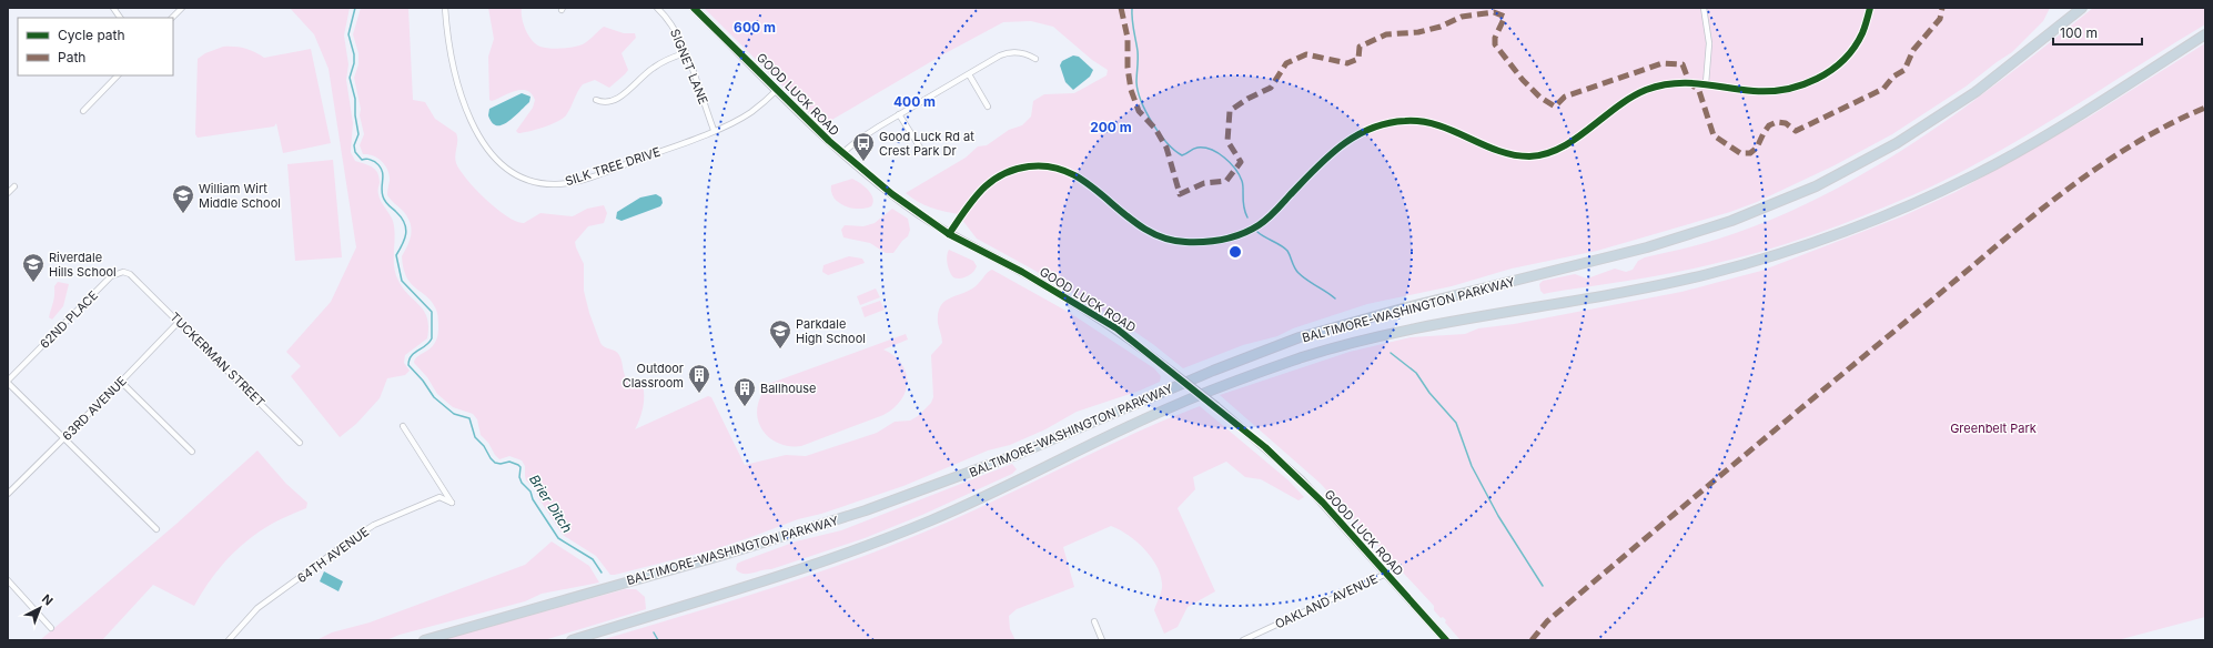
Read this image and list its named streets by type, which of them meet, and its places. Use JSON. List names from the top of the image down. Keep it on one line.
{"streets":{"highway":["BALTIMORE-WASHINGTON PARKWAY"],"main road":["GOOD LUCK ROAD"],"street":["SIGNET LANE","SILK TREE DRIVE","62ND PLACE","TUCKERMAN STREET","63RD AVENUE","64TH AVENUE","OAKLAND AVENUE"]},"crossings":[["SIGNET LANE","SILK TREE DRIVE"],["GOOD LUCK ROAD","SILK TREE DRIVE"],["GOOD LUCK ROAD","OAKLAND AVENUE"],["62ND PLACE","TUCKERMAN STREET"],["TUCKERMAN STREET","63RD AVENUE"]],"water":["Brier Ditch"],"parks":["Greenbelt Park"],"places":{"bus stop":["Good Luck Rd at Crest Park Dr"],"school or university":["William Wirt Middle School","Riverdale Hills School","Parkdale High School"],"building":["Outdoor Classroom","Ballhouse"]},"legend":["Cycle path","Path"],"scale_bar":"100 m","north":"top right","rings":["600 m","400 m","200 m"]}
